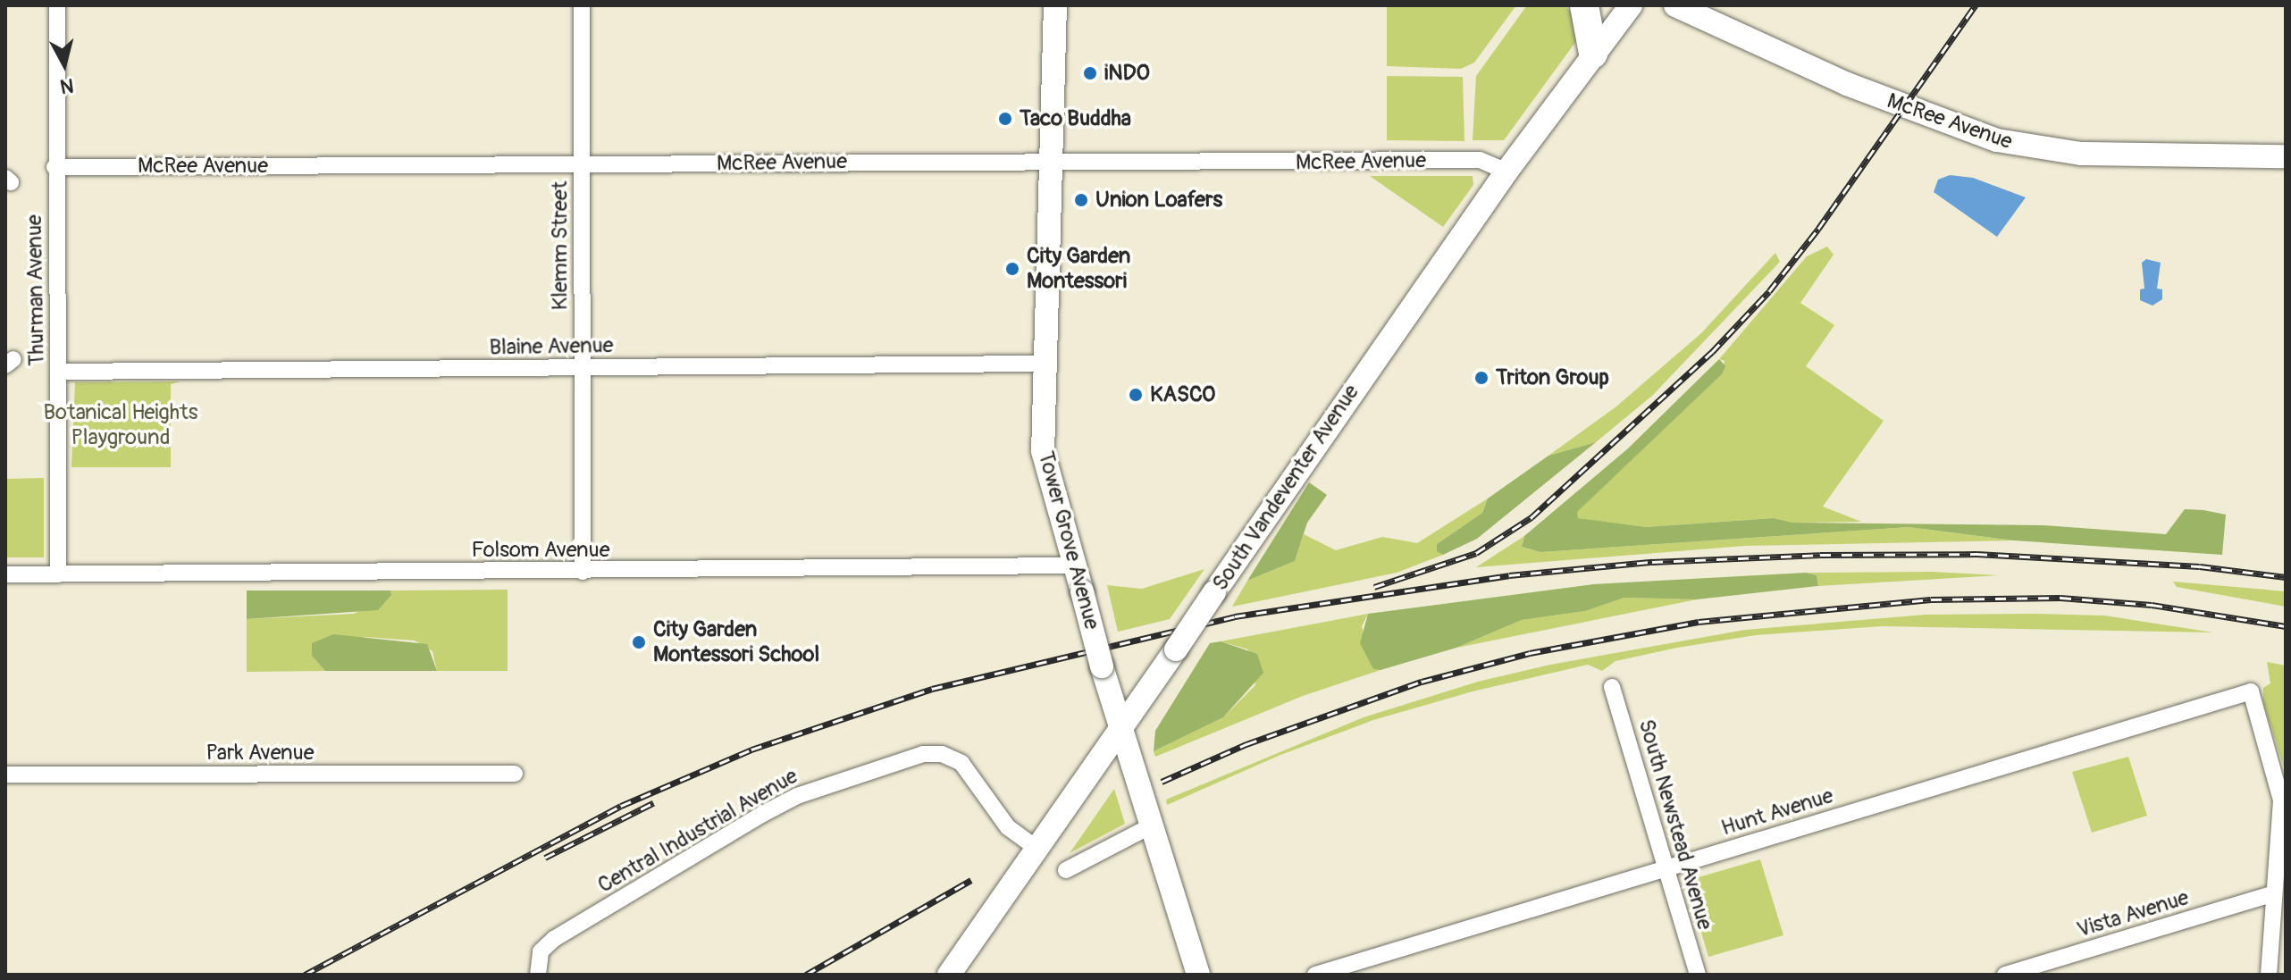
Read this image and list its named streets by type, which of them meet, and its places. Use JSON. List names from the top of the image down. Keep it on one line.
{"streets":{"main road":["McRee Avenue","South Vandeventer Avenue","Tower Grove Avenue"],"street":["Klemm Street","Thurman Avenue","Blaine Avenue","Folsom Avenue","Park Avenue","Hunt Avenue","South Newstead Avenue","Central Industrial Avenue","Vista Avenue"]},"crossings":[["McRee Avenue","Klemm Street"],["McRee Avenue","Thurman Avenue"],["McRee Avenue","South Vandeventer Avenue"],["McRee Avenue","Tower Grove Avenue"],["Klemm Street","Blaine Avenue"],["Klemm Street","Folsom Avenue"],["Thurman Avenue","Blaine Avenue"],["Thurman Avenue","Folsom Avenue"],["Blaine Avenue","Tower Grove Avenue"],["South Vandeventer Avenue","Tower Grove Avenue"],["South Vandeventer Avenue","Central Industrial Avenue"],["Tower Grove Avenue","Folsom Avenue"],["Hunt Avenue","South Newstead Avenue"],["Hunt Avenue","Vista Avenue"]],"parks":["Botanical Heights Playground"],"places":["iNDO","Taco Buddha","Union Loafers","City Garden Montessori","Triton Group","KASCO","City Garden Montessori School"],"north":"bottom"}
